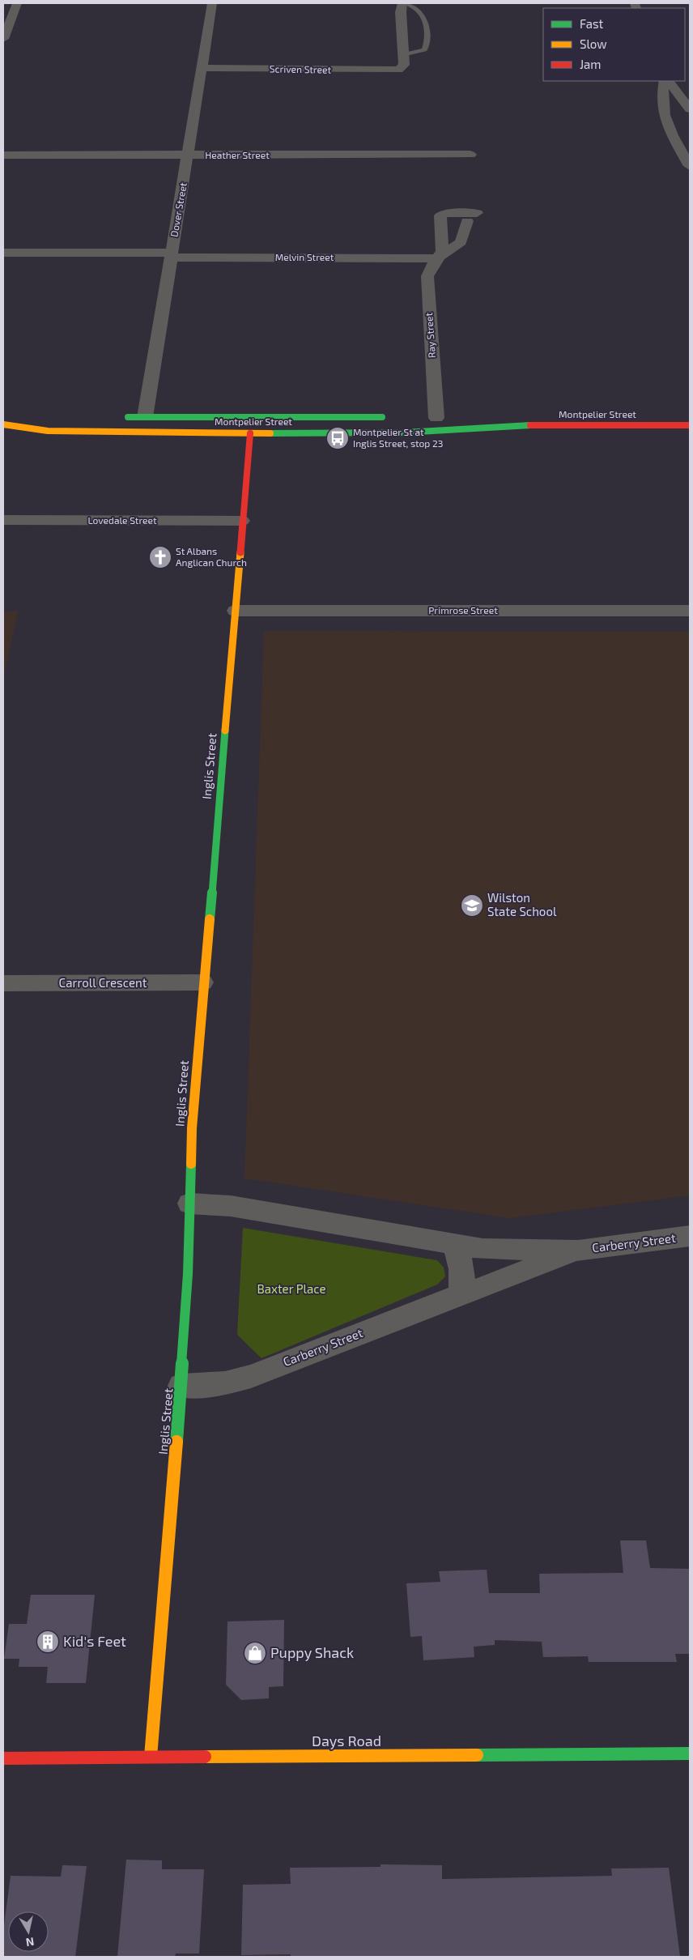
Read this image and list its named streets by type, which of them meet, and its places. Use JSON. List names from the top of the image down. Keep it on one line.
{"streets":{"street":["Scriven Street","Heather Street","Dover Street","Melvin Street","Ray Street","Montpelier Street","Lovedale Street","Primrose Street","Inglis Street","Carroll Crescent","Carberry Street","Days Road"]},"crossings":[["Scriven Street","Dover Street"],["Heather Street","Dover Street"],["Dover Street","Melvin Street"],["Dover Street","Montpelier Street"],["Melvin Street","Ray Street"],["Ray Street","Montpelier Street"],["Montpelier Street","Inglis Street"],["Lovedale Street","Inglis Street"],["Primrose Street","Inglis Street"],["Inglis Street","Carroll Crescent"],["Inglis Street","Carberry Street"],["Inglis Street","Days Road"]],"parks":["Baxter Place"],"places":{"bus stop":["Montpelier St at Inglis Street, stop 23"],"church":["St Albans Anglican Church"],"school or university":["Wilston State School"],"building":["Kid's Feet"],"shop":["Puppy Shack"]},"legend":["Fast","Slow","Jam"],"north":"bottom"}
